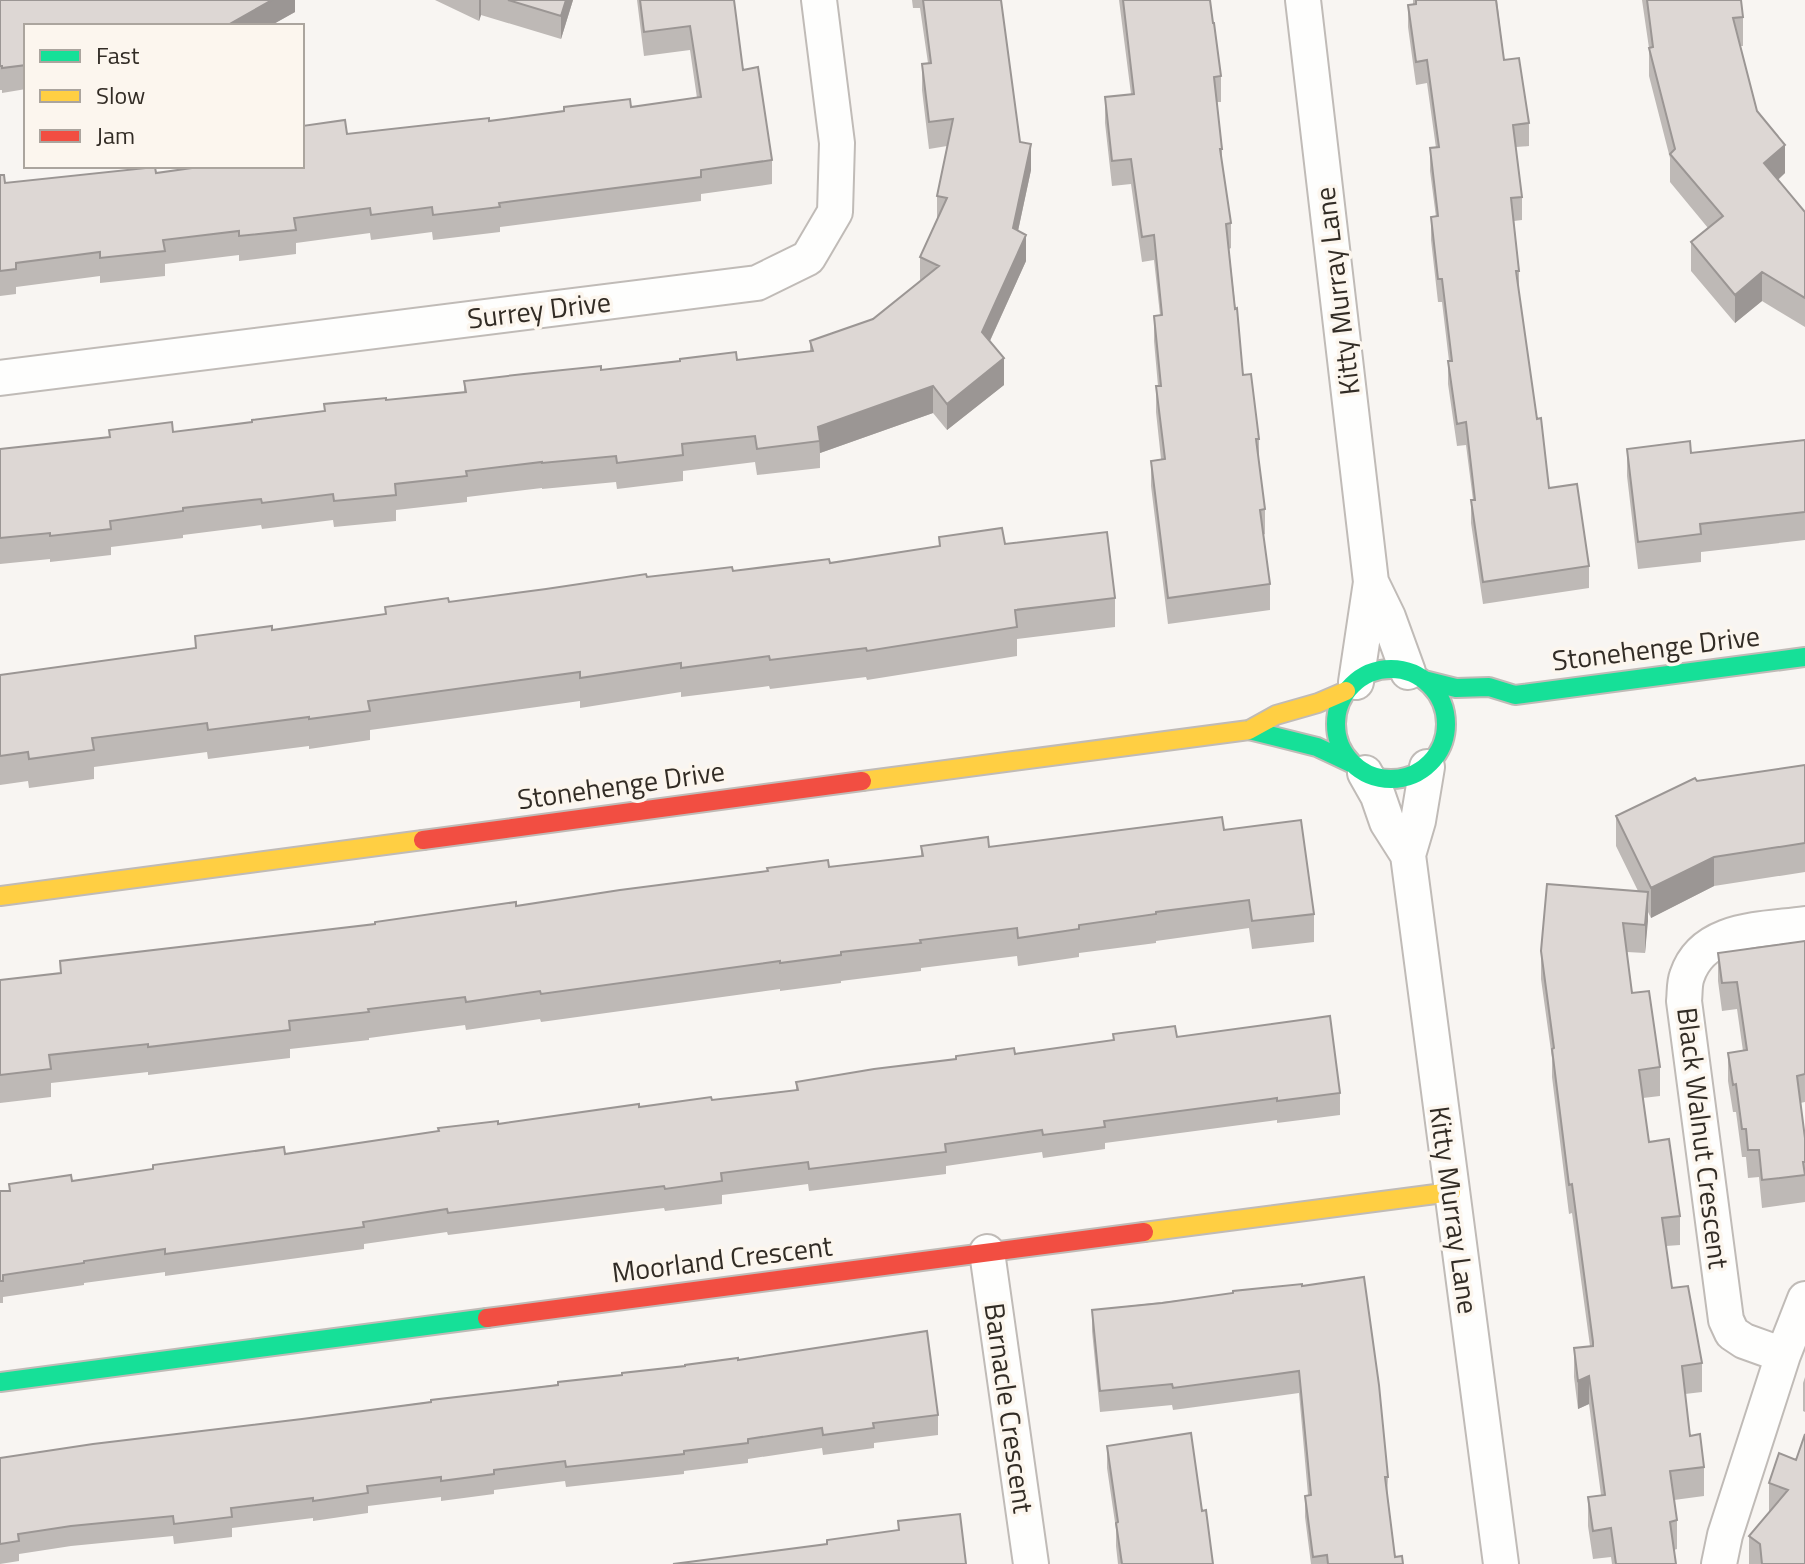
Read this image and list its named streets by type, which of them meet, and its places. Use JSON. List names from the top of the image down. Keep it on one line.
{"streets":{"street":["Kitty Murray Lane","Surrey Drive","Stonehenge Drive","Black Walnut Crescent","Moorland Crescent","Barnacle Crescent"]},"crossings":[["Kitty Murray Lane","Stonehenge Drive"],["Kitty Murray Lane","Moorland Crescent"],["Moorland Crescent","Barnacle Crescent"]],"legend":["Fast","Slow","Jam"]}
